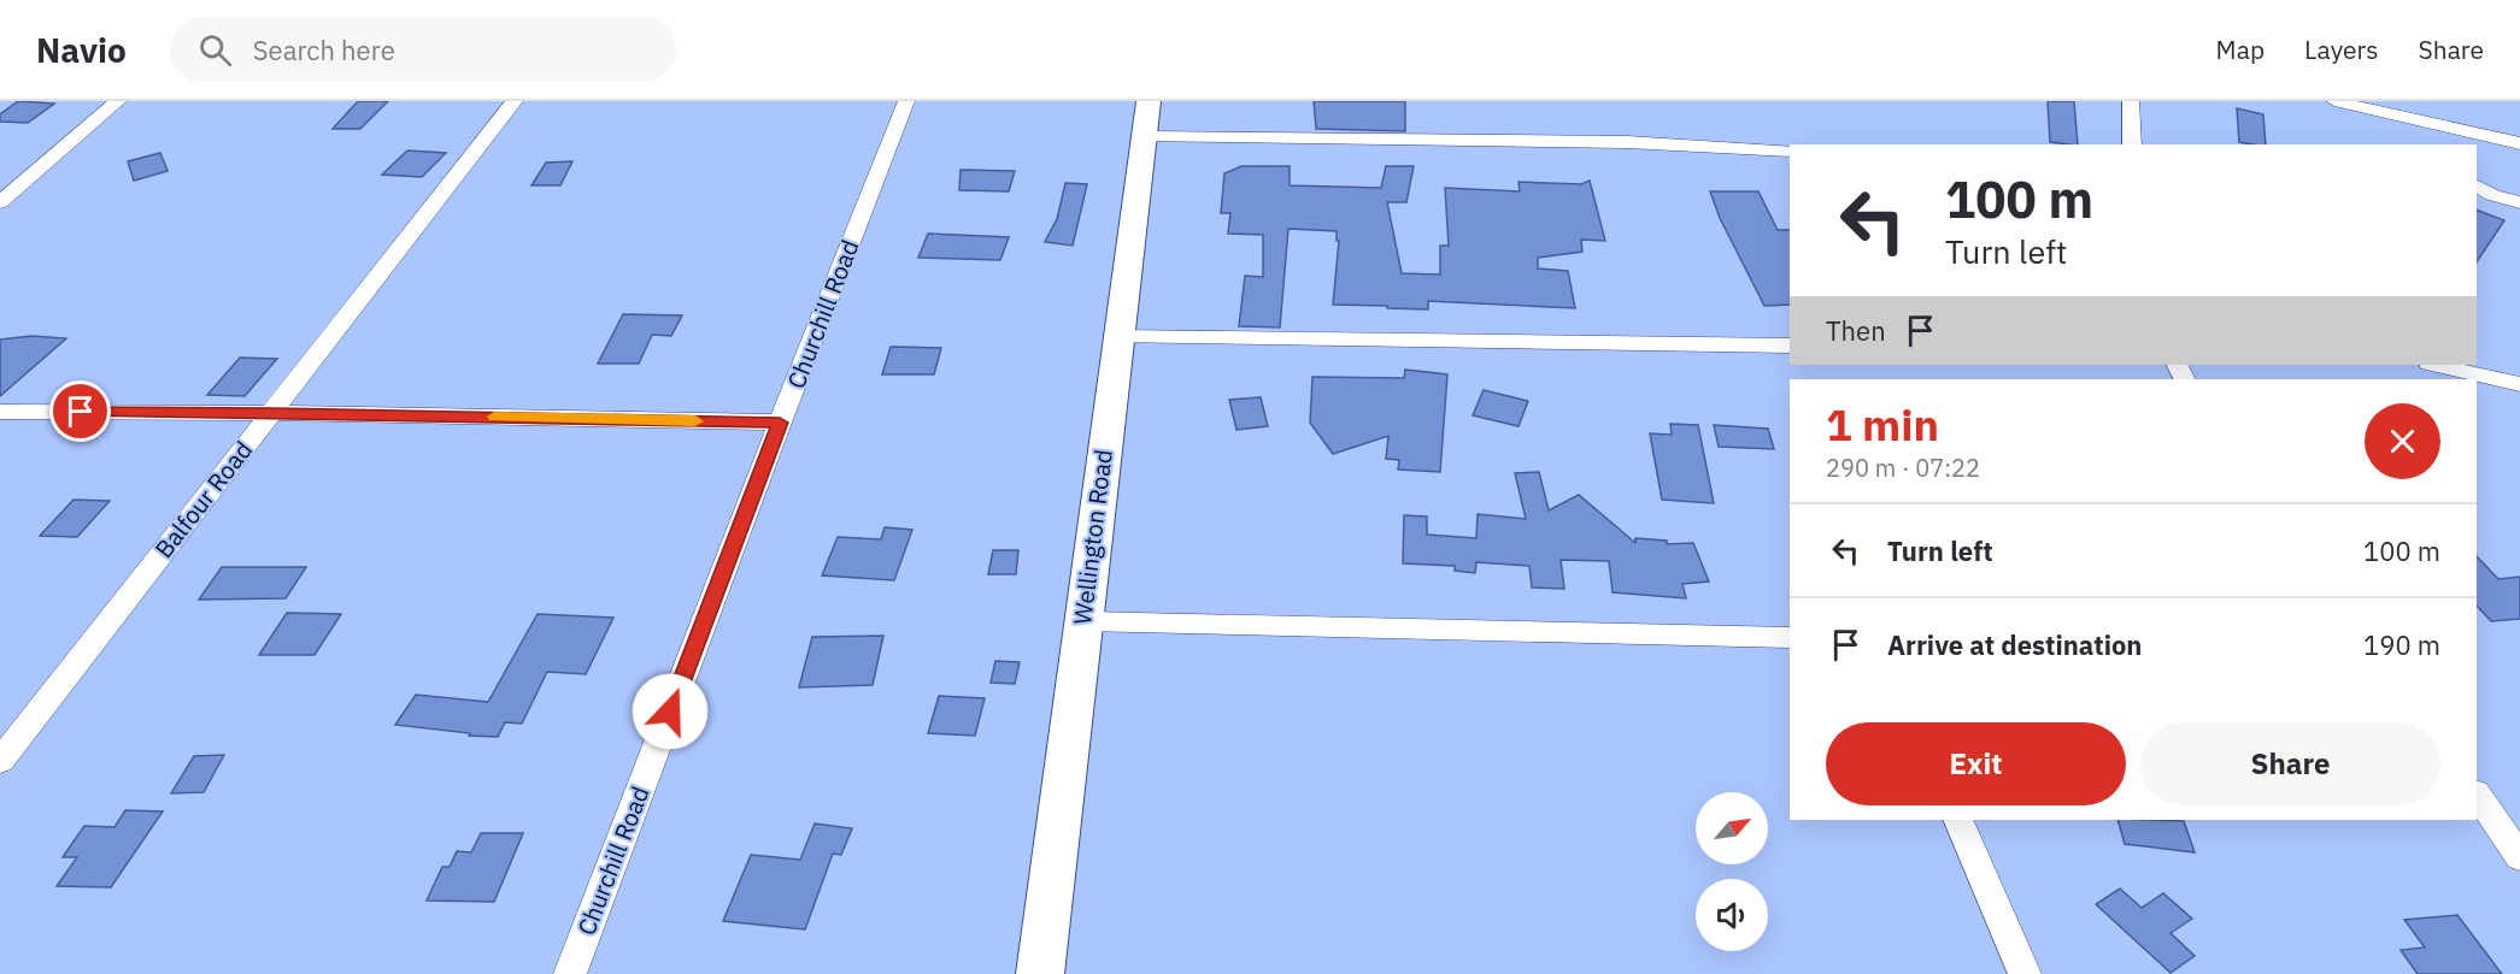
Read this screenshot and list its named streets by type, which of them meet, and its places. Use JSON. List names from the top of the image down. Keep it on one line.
{"streets":{"main road":["Wellington Road"],"street":["Churchill Road","Balfour Road"]},"north":"top right","page":{"header":"Navio","search":"Search here","nav":["Map","Layers","Share"],"turn":["100 m","Turn left"],"then":"Then","heading":["1 min","290 m · 07:22"],"list":[{"name":"Turn left","value":"100 m"},{"name":"Arrive at destination","value":"190 m"}],"buttons":["Exit","Share"]}}
